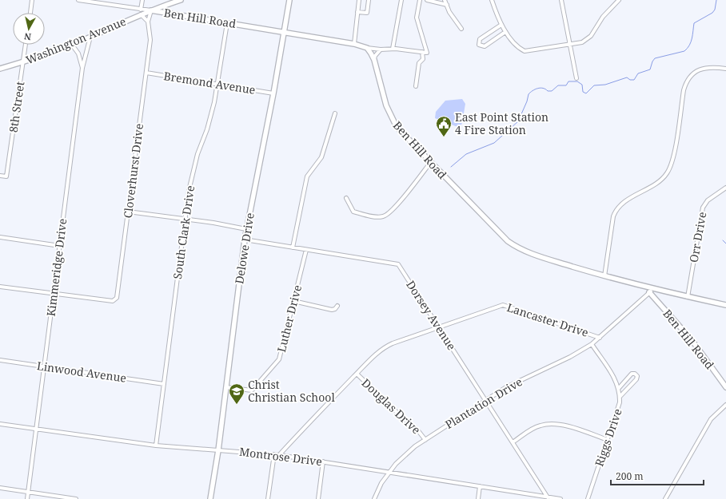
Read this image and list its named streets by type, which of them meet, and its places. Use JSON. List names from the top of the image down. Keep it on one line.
{"streets":{"street":["Ben Hill Road","Washington Avenue","Bremond Avenue","8th Street","Cloverhurst Drive","South Clark Drive","Orr Drive","Delowe Drive","Kimmeridge Drive","Dorsey Avenue","Luther Drive","Lancaster Drive","Linwood Avenue","Plantation Drive","Douglas Drive","Riggs Drive","Montrose Drive"]},"crossings":[["Ben Hill Road","Washington Avenue"],["Ben Hill Road","Cloverhurst Drive"],["Ben Hill Road","South Clark Drive"],["Ben Hill Road","Orr Drive"],["Ben Hill Road","Delowe Drive"],["Ben Hill Road","Plantation Drive"],["Washington Avenue","8th Street"],["Washington Avenue","Cloverhurst Drive"],["Washington Avenue","Kimmeridge Drive"],["Bremond Avenue","Cloverhurst Drive"],["Bremond Avenue","South Clark Drive"],["Bremond Avenue","Delowe Drive"],["Cloverhurst Drive","Kimmeridge Drive"],["South Clark Drive","Linwood Avenue"],["South Clark Drive","Montrose Drive"],["Delowe Drive","Dorsey Avenue"],["Delowe Drive","Luther Drive"],["Delowe Drive","Montrose Drive"],["Kimmeridge Drive","Linwood Avenue"],["Kimmeridge Drive","Montrose Drive"],["Dorsey Avenue","Luther Drive"],["Dorsey Avenue","Lancaster Drive"],["Dorsey Avenue","Plantation Drive"],["Dorsey Avenue","Montrose Drive"],["Lancaster Drive","Plantation Drive"],["Lancaster Drive","Douglas Drive"],["Lancaster Drive","Montrose Drive"],["Plantation Drive","Douglas Drive"],["Plantation Drive","Riggs Drive"],["Plantation Drive","Montrose Drive"]],"places":{"public building":["East Point Station 4 Fire Station"],"school or university":["Christ Christian School"]},"scale_bar":"200 m","north":"bottom"}
